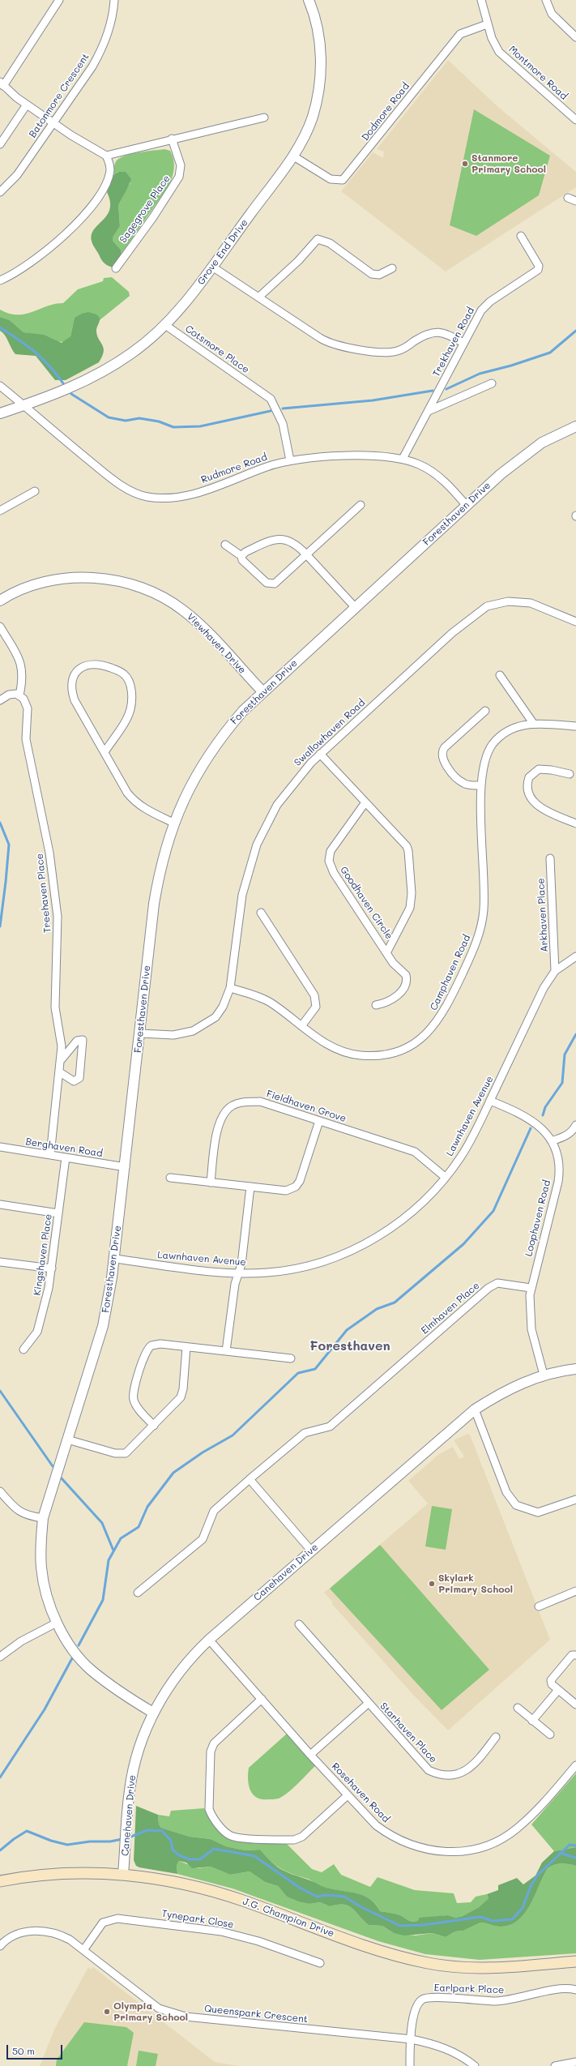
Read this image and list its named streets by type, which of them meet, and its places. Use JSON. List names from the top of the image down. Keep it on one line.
{"streets":{"main road":["J.G. Champion Drive"],"street":["Montmore Road","Batonmore Crescent","Dodmore Road","Sagegrove Place","Grove End Drive","Trekhaven Road","Cotsmore Place","Rudmore Road","Foresthaven Drive","Viewhaven Drive","Swallowhaven Road","Treehaven Place","Goodhaven Circle","Arkhaven Place","Camphaven Road","Fieldhaven Grove","Lawnhaven Avenue","Berghaven Road","Loophaven Road","Kingshaven Place","Elmhaven Place","Canehaven Drive","Starhaven Place","Rosehaven Road","Tynepark Close","Earlpark Place","Queenspark Crescent"]},"crossings":[["Montmore Road","Dodmore Road"],["Dodmore Road","Grove End Drive"],["Grove End Drive","Cotsmore Place"],["Grove End Drive","Rudmore Road"],["Trekhaven Road","Rudmore Road"],["Cotsmore Place","Rudmore Road"],["Rudmore Road","Foresthaven Drive"],["Foresthaven Drive","Viewhaven Drive"],["Foresthaven Drive","Swallowhaven Road"],["Foresthaven Drive","Lawnhaven Avenue"],["Foresthaven Drive","Berghaven Road"],["Foresthaven Drive","Canehaven Drive"],["Swallowhaven Road","Goodhaven Circle"],["Swallowhaven Road","Camphaven Road"],["Treehaven Place","Berghaven Road"],["Arkhaven Place","Lawnhaven Avenue"],["Fieldhaven Grove","Lawnhaven Avenue"],["Lawnhaven Avenue","Loophaven Road"],["Berghaven Road","Kingshaven Place"],["Loophaven Road","Elmhaven Place"],["Loophaven Road","Canehaven Drive"],["Canehaven Drive","Rosehaven Road"],["Canehaven Drive","J.G. Champion Drive"],["Starhaven Place","Rosehaven Road"],["Tynepark Close","Queenspark Crescent"],["Earlpark Place","Queenspark Crescent"]],"districts":["Foresthaven"],"places":["Stanmore Primary School","Skylark Primary School","Olympia Primary School"],"scale_bar":"50 m"}
